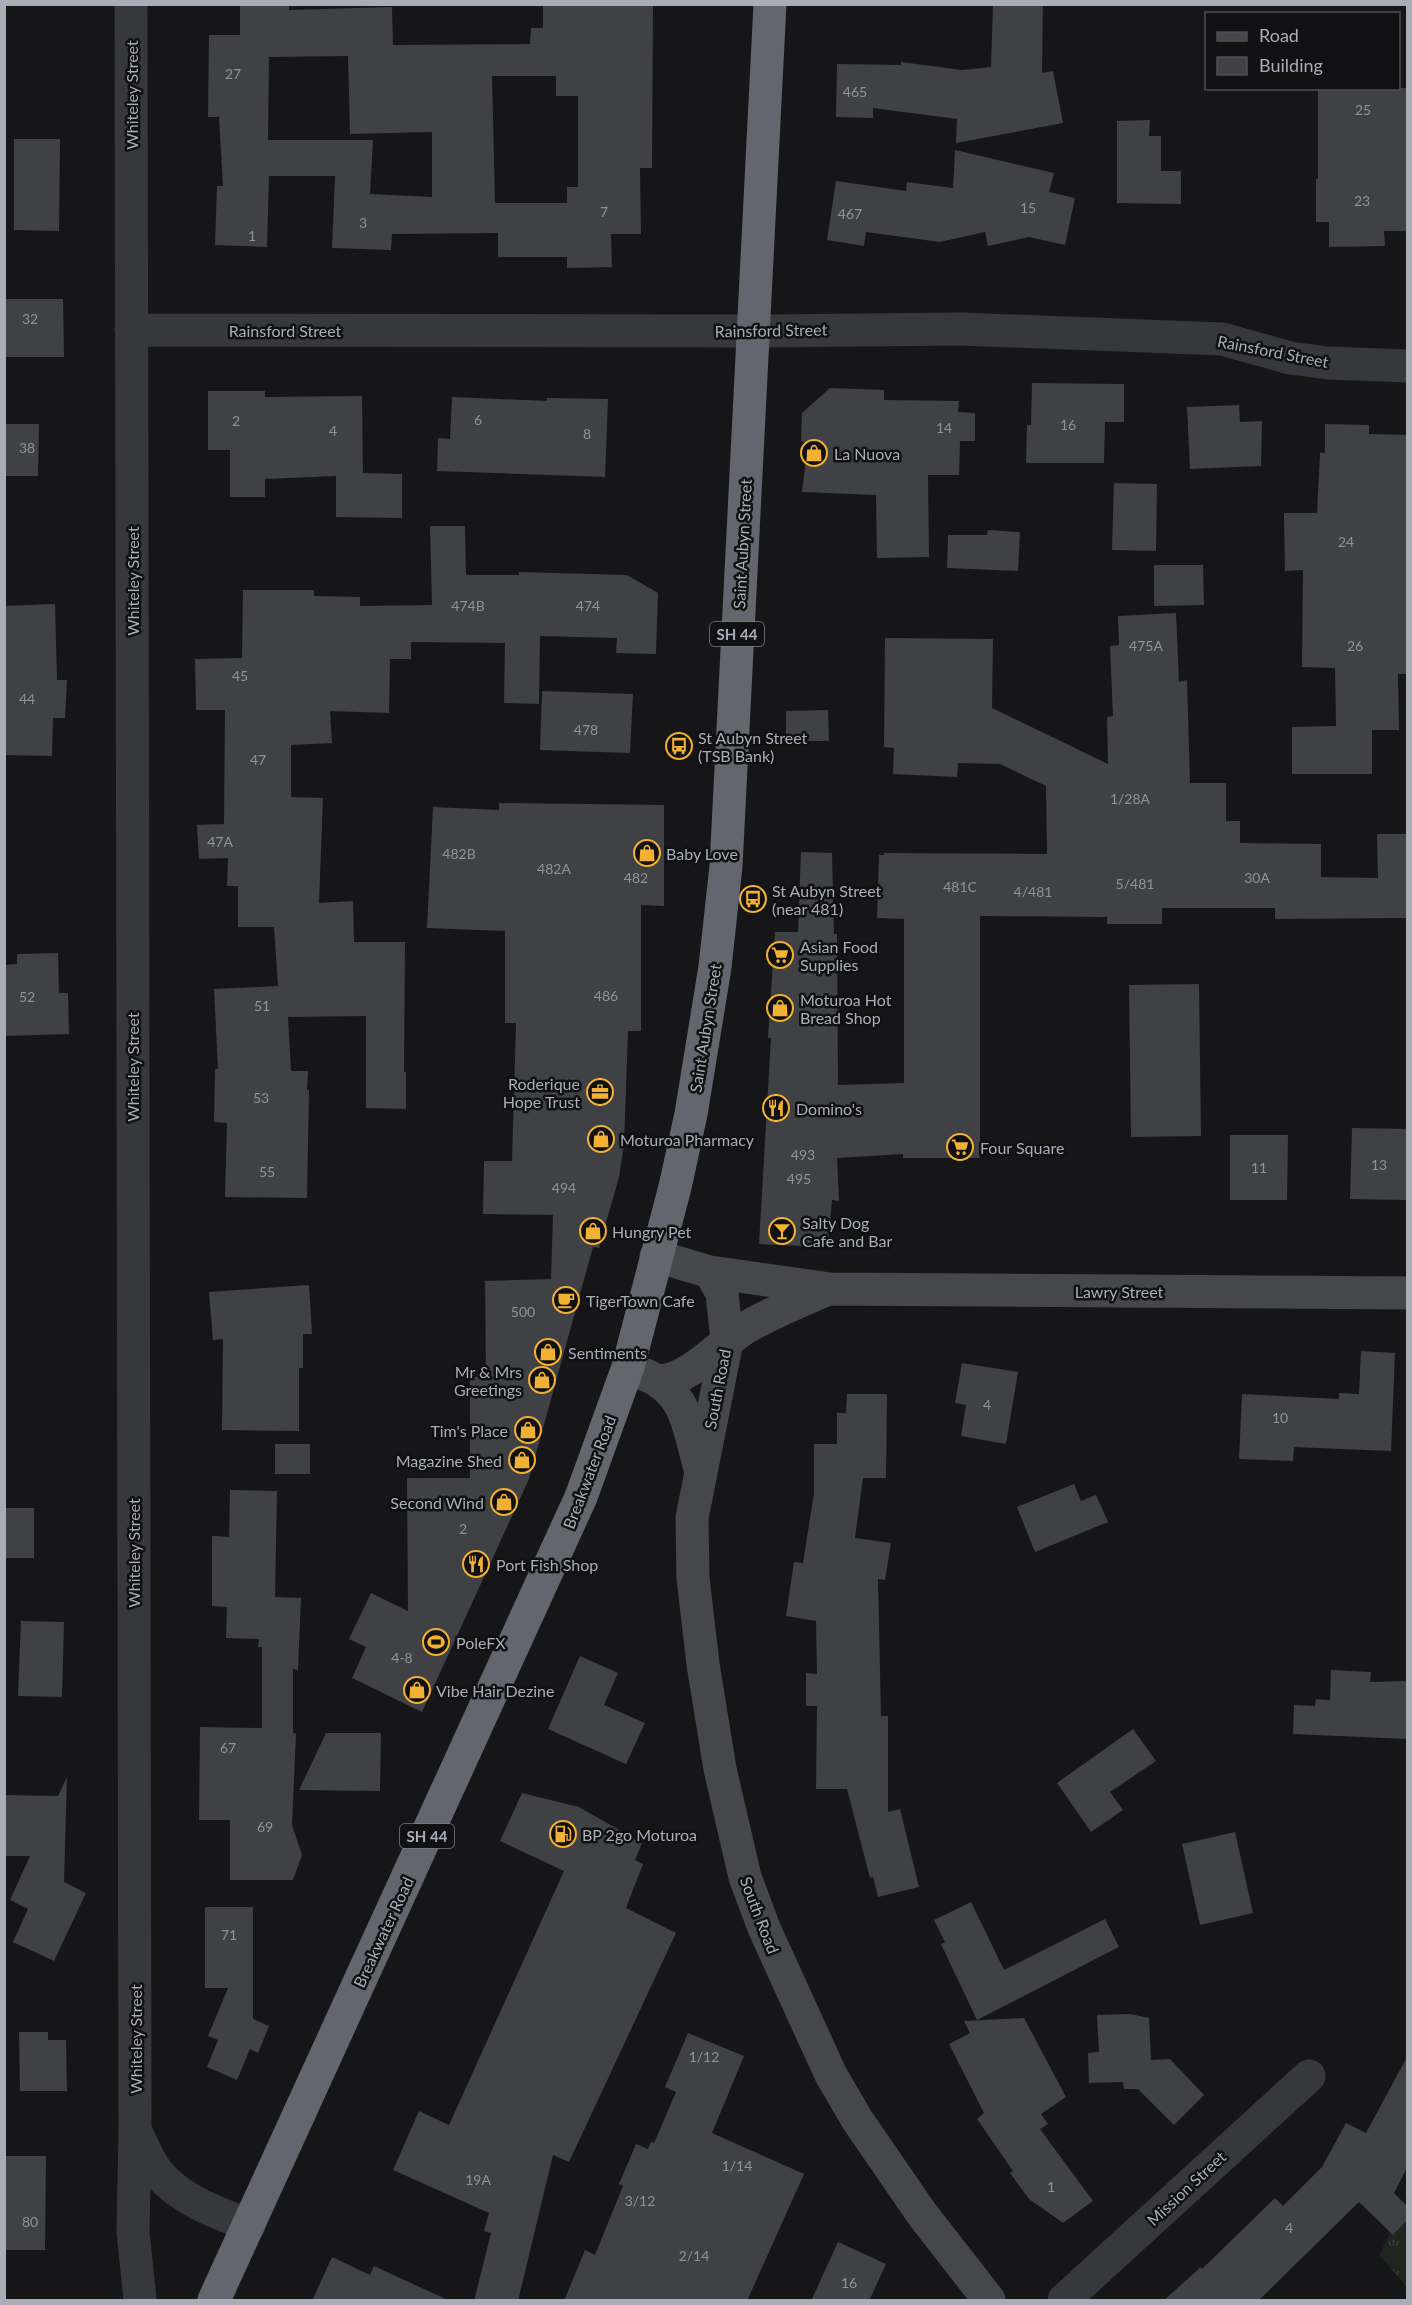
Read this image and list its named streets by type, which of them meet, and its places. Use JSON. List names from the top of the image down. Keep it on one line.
{"streets":{"highway":["Saint Aubyn Street","SH 44","Breakwater Road"],"street":["Whiteley Street","Rainsford Street","Lawry Street","South Road","Mission Street"]},"crossings":[["Whiteley Street","Rainsford Street"],["Whiteley Street","Breakwater Road"],["Rainsford Street","Saint Aubyn Street"],["Saint Aubyn Street","Lawry Street"],["Saint Aubyn Street","Breakwater Road"],["Lawry Street","South Road"],["Lawry Street","Breakwater Road"]],"places":{"shop":["La Nuova","Baby Love","Moturoa Hot Bread Shop","Moturoa Pharmacy","Hungry Pet","Sentiments","Mr & Mrs Greetings","Tim's Place","Magazine Shed","Second Wind","Vibe Hair Dezine"],"bus stop":["St Aubyn Street (TSB Bank)","St Aubyn Street (near 481)"],"supermarket":["Asian Food Supplies","Four Square"],"office":["Roderique Hope Trust"],"restaurant":["Domino's","Port Fish Shop"],"bar":["Salty Dog Cafe and Bar"],"cafe":["TigerTown Cafe"],"sports":["PoleFX"],"fuel station":["BP 2go Moturoa"]},"house_numbers":["27","465","25","23","15","7","467","3","1","32","6","2","16","14","4","8","38","24","474B","474","475A","26","45","44","478","47","1/28A","47A","482B","482A","482","30A","5/481","481C","4/481","486","52","51","53","493","13","11","55","495","494","500","4","10","2","4-8","67","69","71","1/12","1/14","19A","1","3/12","80","4","2/14","16"],"legend":["Road","Building"]}
